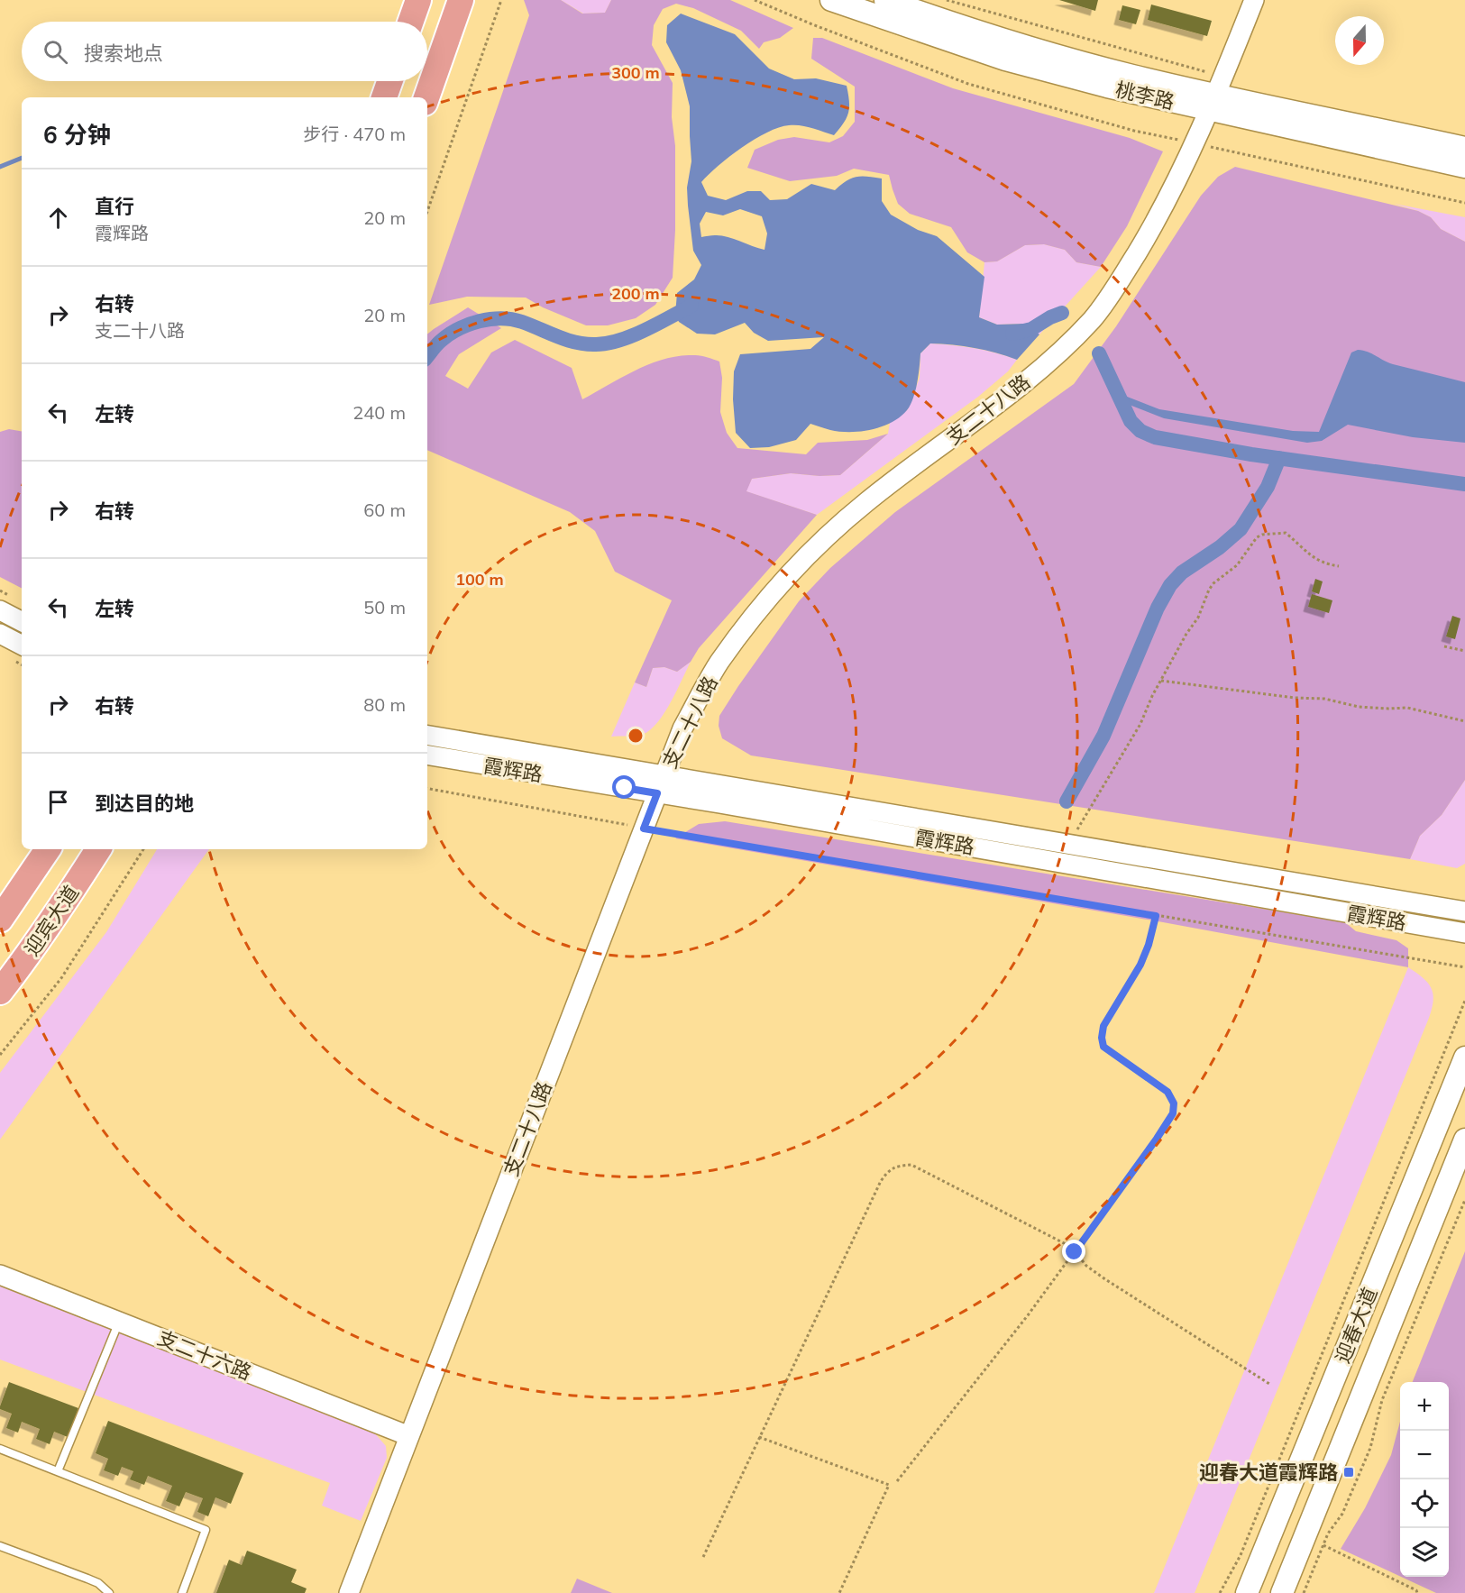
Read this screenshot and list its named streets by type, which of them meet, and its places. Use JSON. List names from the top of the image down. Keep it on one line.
{"streets":{"highway":["迎宾大道"],"main road":["桃李路","迎春大道"],"street":["支二十八路","霞辉路","支二十六路"]},"crossings":[["桃李路","支二十八路"],["支二十八路","霞辉路"],["支二十八路","支二十六路"]],"places":{"transit":["迎春大道霞辉路"]},"north":"bottom","page":{"search":"搜索地点","heading":["6 分钟","步行 · 470 m"],"list":[["直行","霞辉路","20 m"],["右转","支二十八路","20 m"],["左转","240 m"],["右转","60 m"],["左转","50 m"],["右转","80 m"],"到达目的地"],"map_buttons":["+","−"]},"rings":["300 m","200 m","100 m"]}
